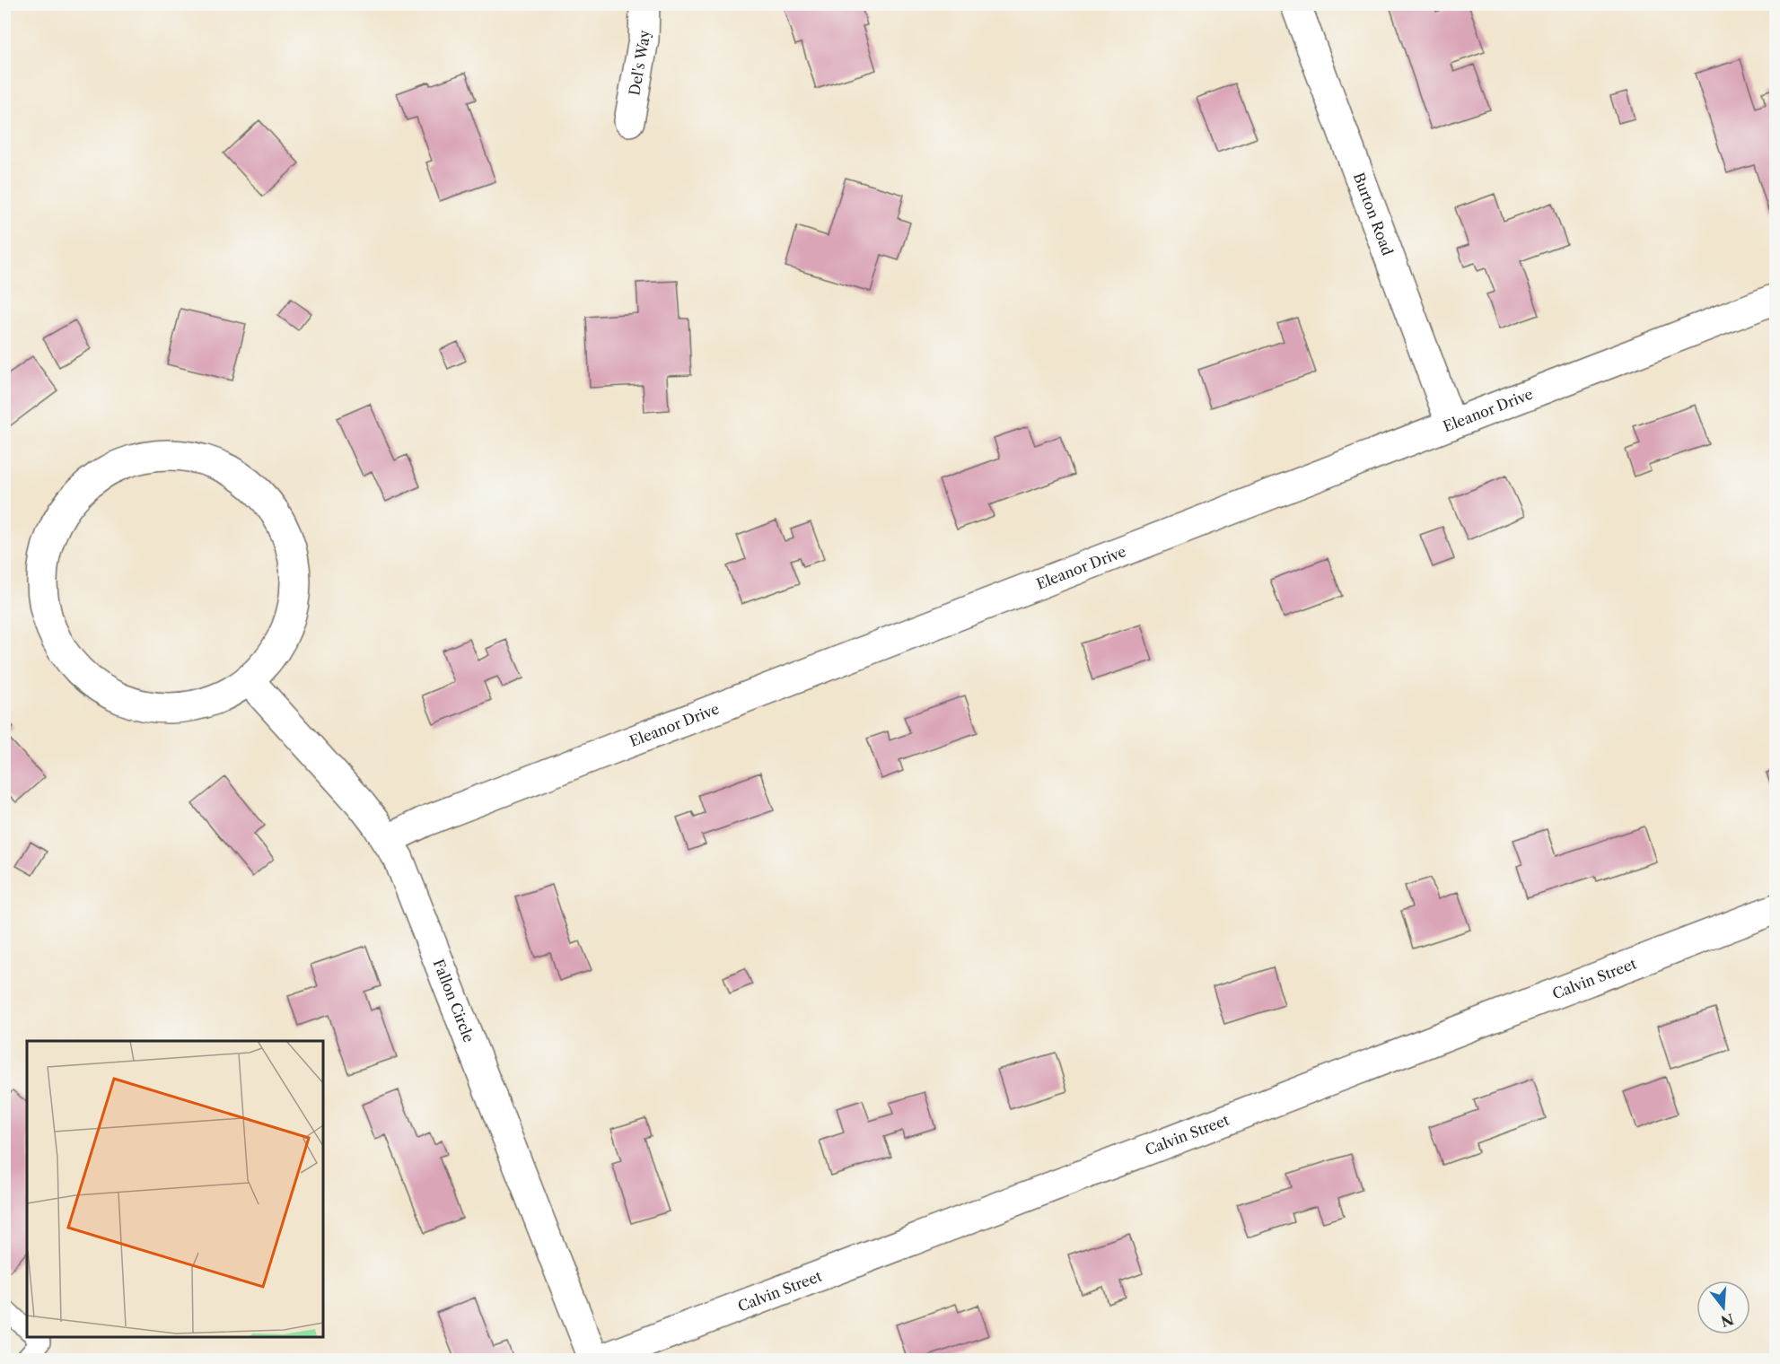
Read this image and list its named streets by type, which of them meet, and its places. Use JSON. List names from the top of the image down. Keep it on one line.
{"streets":{"street":["Del's Way","Burton Road","Eleanor Drive","Calvin Street","Fallon Circle"]},"crossings":[["Burton Road","Eleanor Drive"],["Eleanor Drive","Fallon Circle"]],"north":"bottom"}
